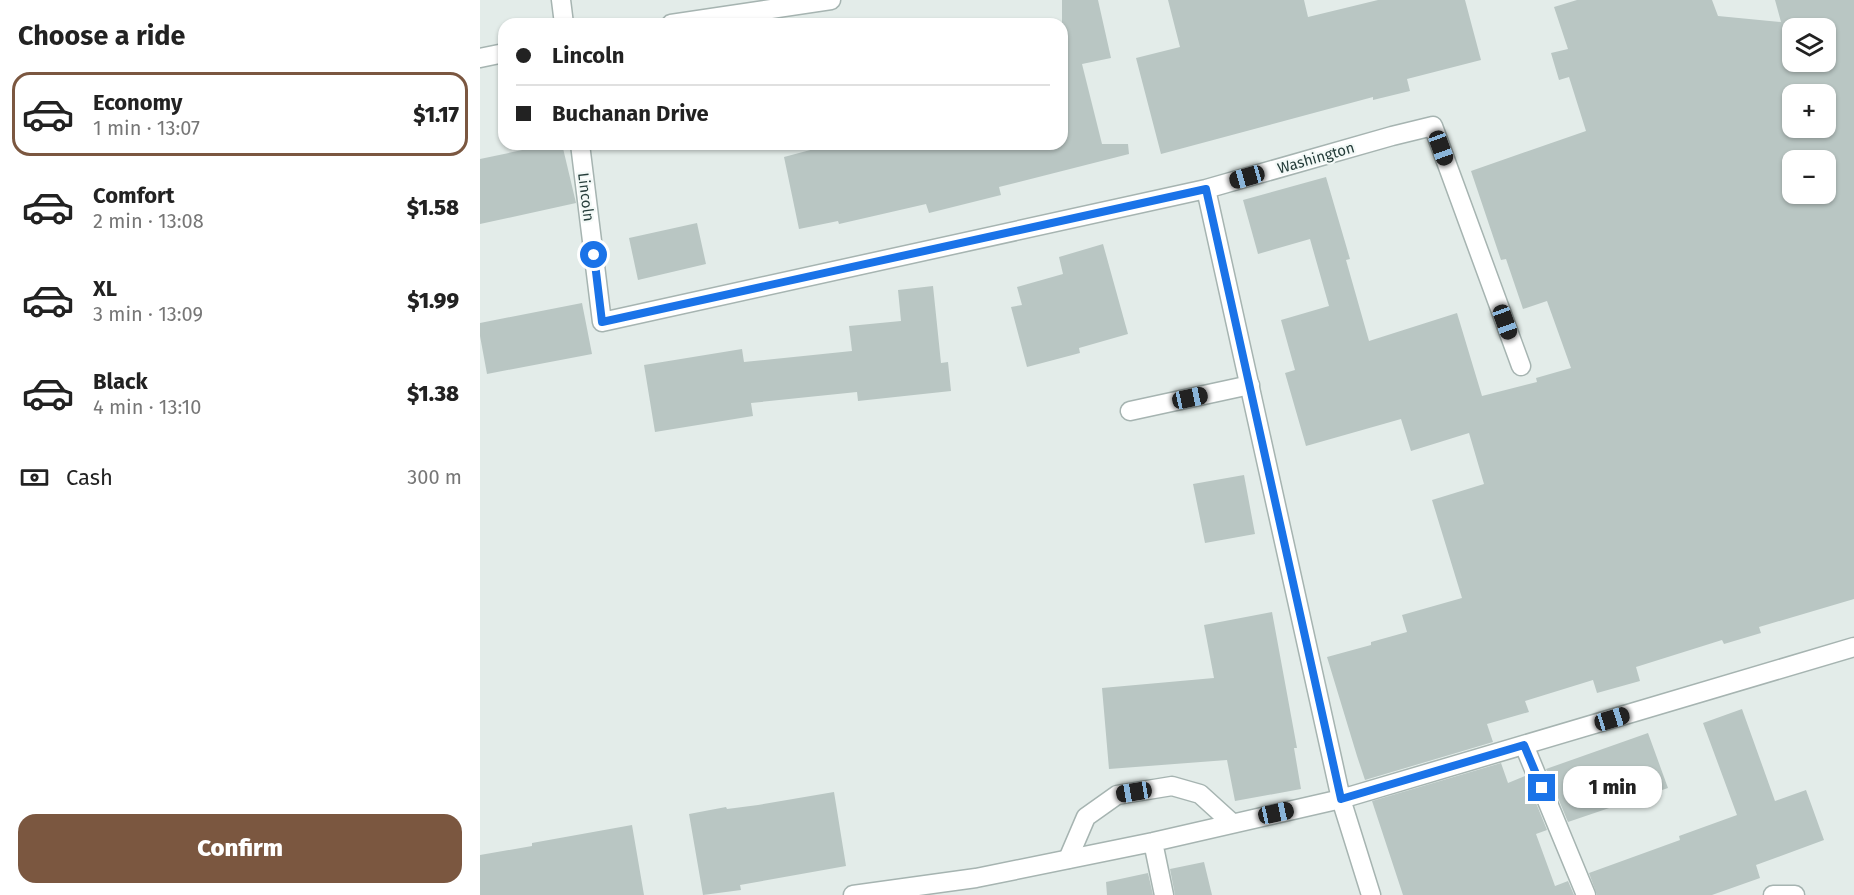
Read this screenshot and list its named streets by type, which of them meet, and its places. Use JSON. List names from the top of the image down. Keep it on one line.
{"streets":{"street":["Washington","Lincoln"]},"crossings":[["Washington","Lincoln"]],"page":{"heading":"Choose a ride","map_buttons":["+","−"],"banner":["Lincoln","Buchanan Drive"],"list":[{"name":"Economy","note":"1 min · 13:07","value":"$1.17"},{"name":"Comfort","note":"2 min · 13:08","value":"$1.58"},{"name":"XL","note":"3 min · 13:09","value":"$1.99"},{"name":"Black","note":"4 min · 13:10","value":"$1.38"}],"pay":["Cash","300 m"],"bubble":"1 min","buttons":"Confirm"}}
